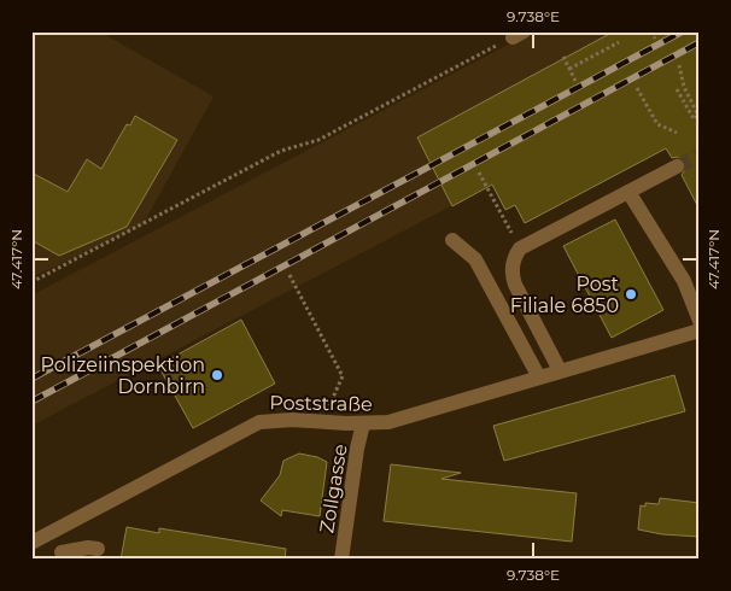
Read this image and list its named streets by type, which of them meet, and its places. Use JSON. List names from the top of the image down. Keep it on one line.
{"streets":{"street":["Poststraße","Zollgasse"]},"crossings":[["Poststraße","Zollgasse"]],"places":["Post Filiale 6850","Polizeiinspektion Dornbirn"],"coordinates":["9.738°E","47.417°N"]}
